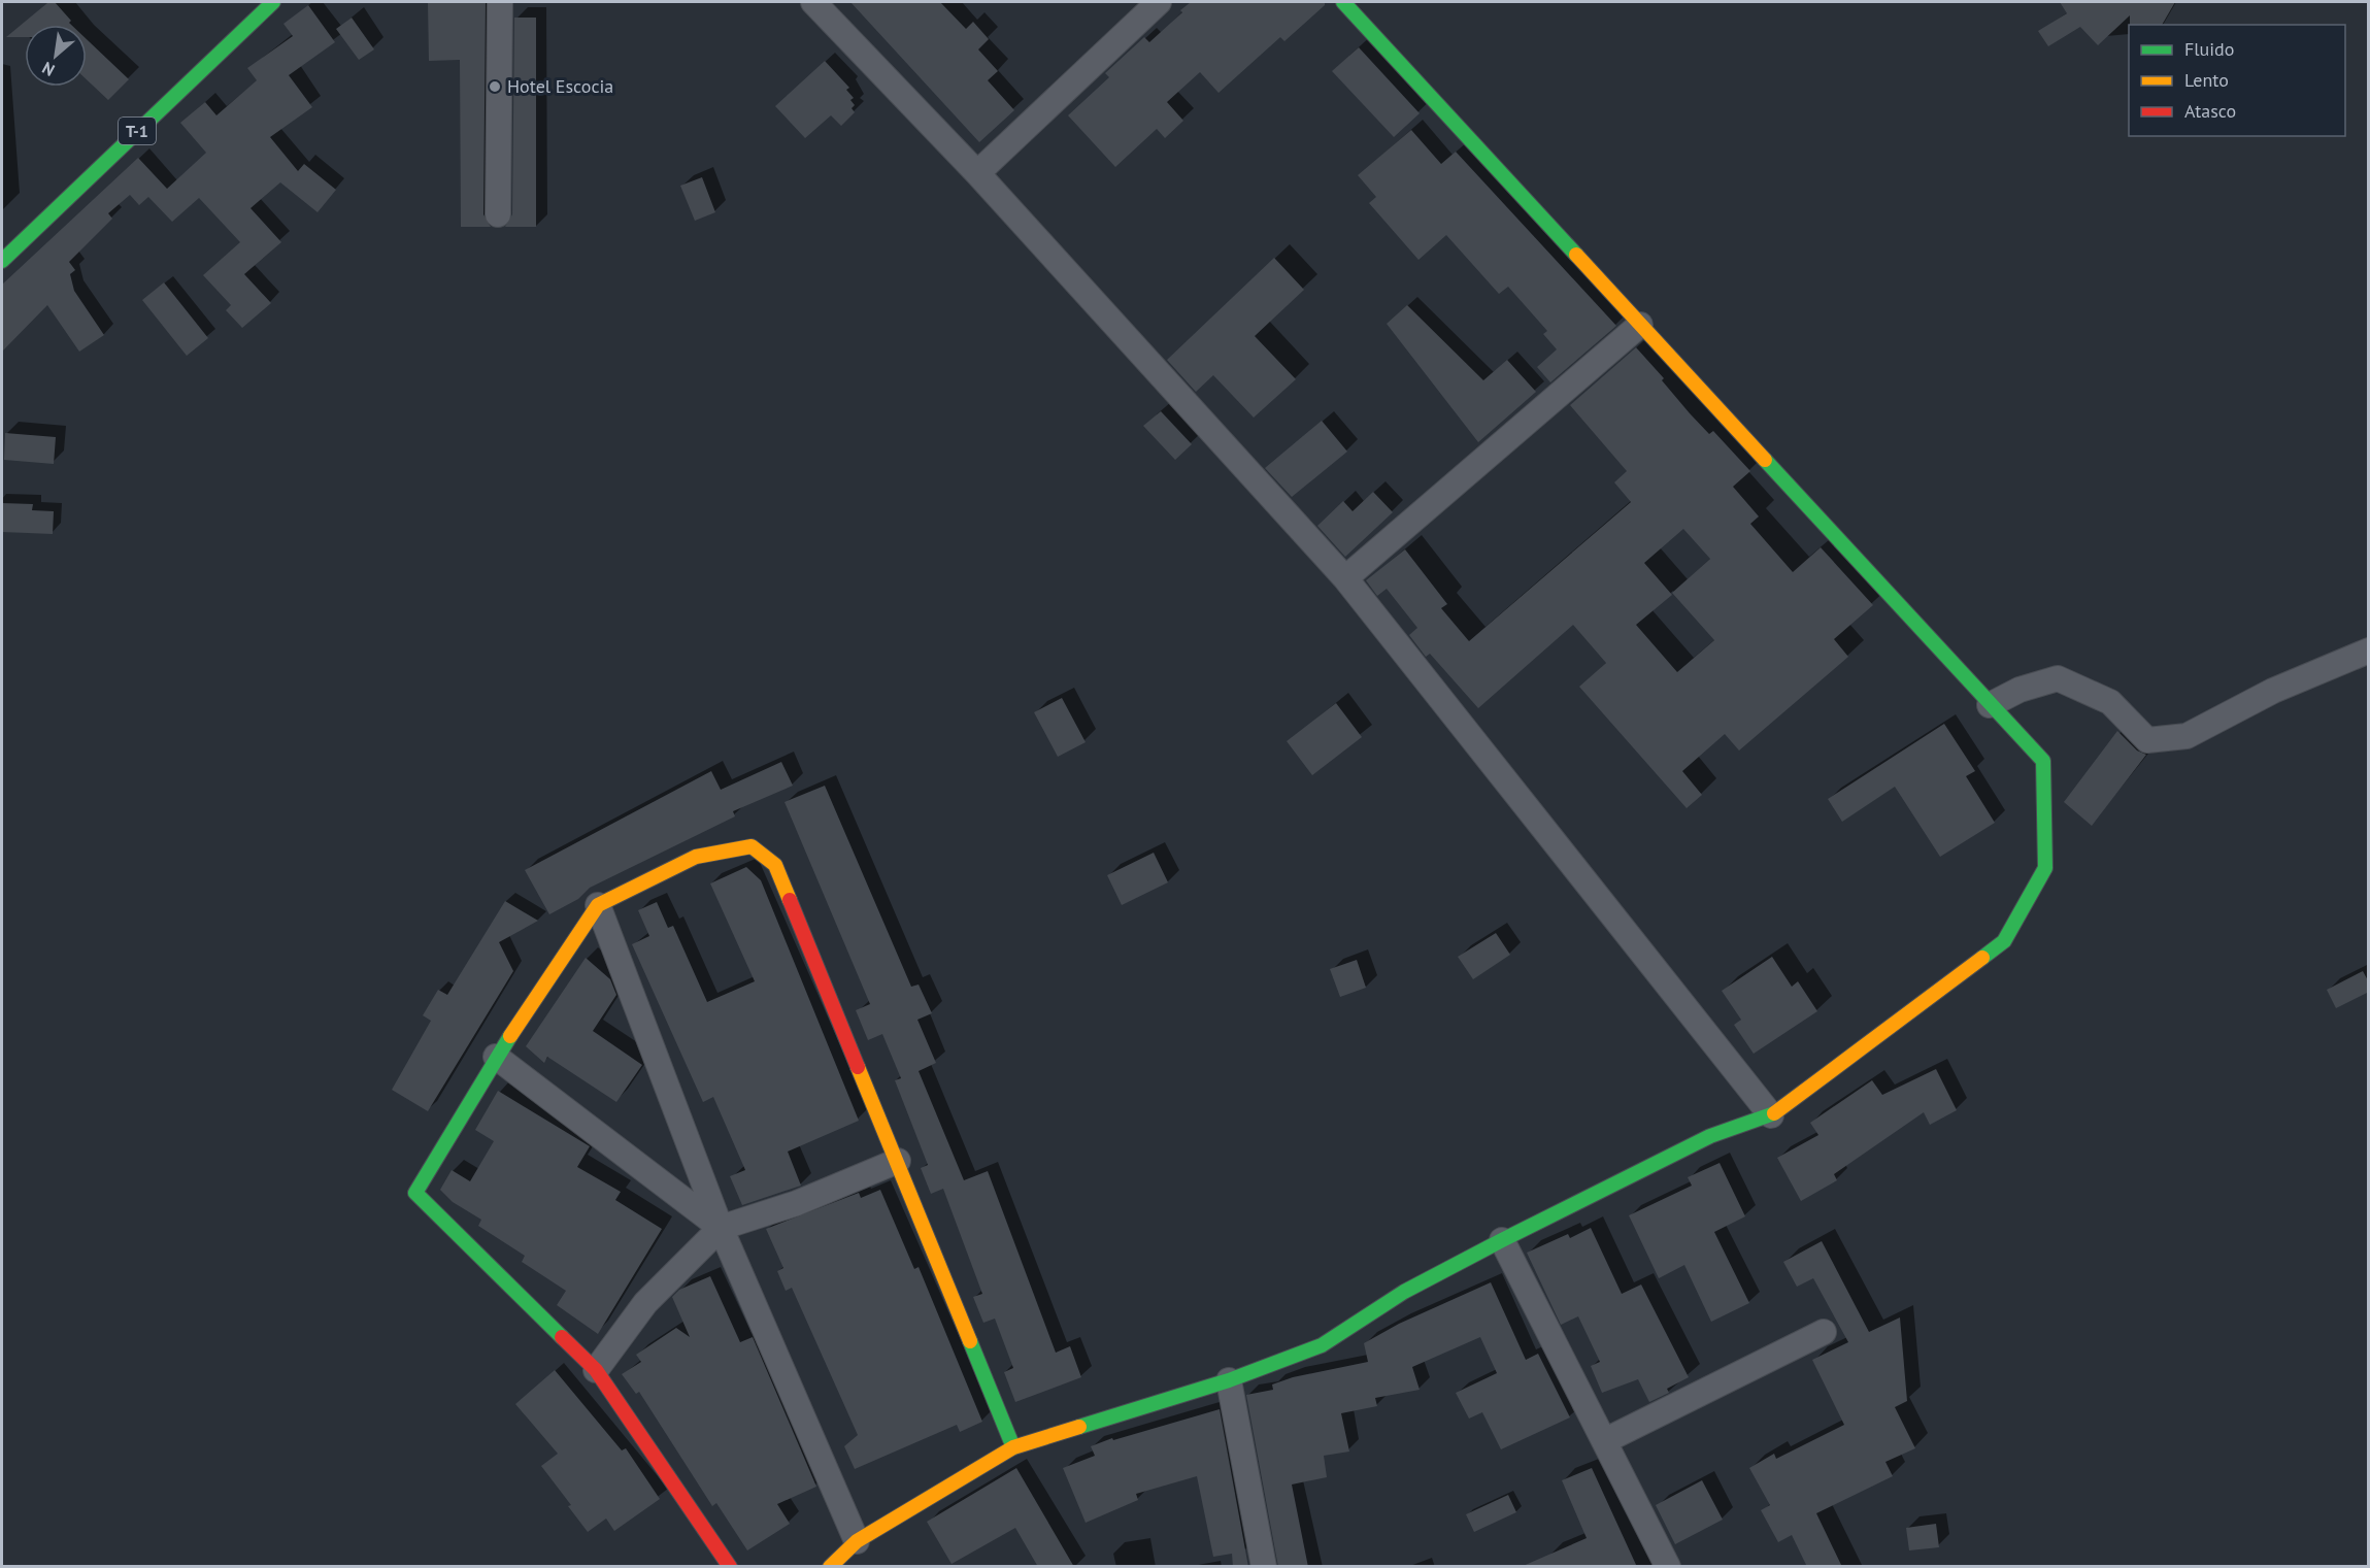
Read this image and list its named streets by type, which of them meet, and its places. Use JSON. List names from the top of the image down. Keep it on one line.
{"streets":{"main road":["T-1"]},"places":["Hotel Escocia"],"legend":["Fluido","Lento","Atasco"],"north":"bottom left"}
